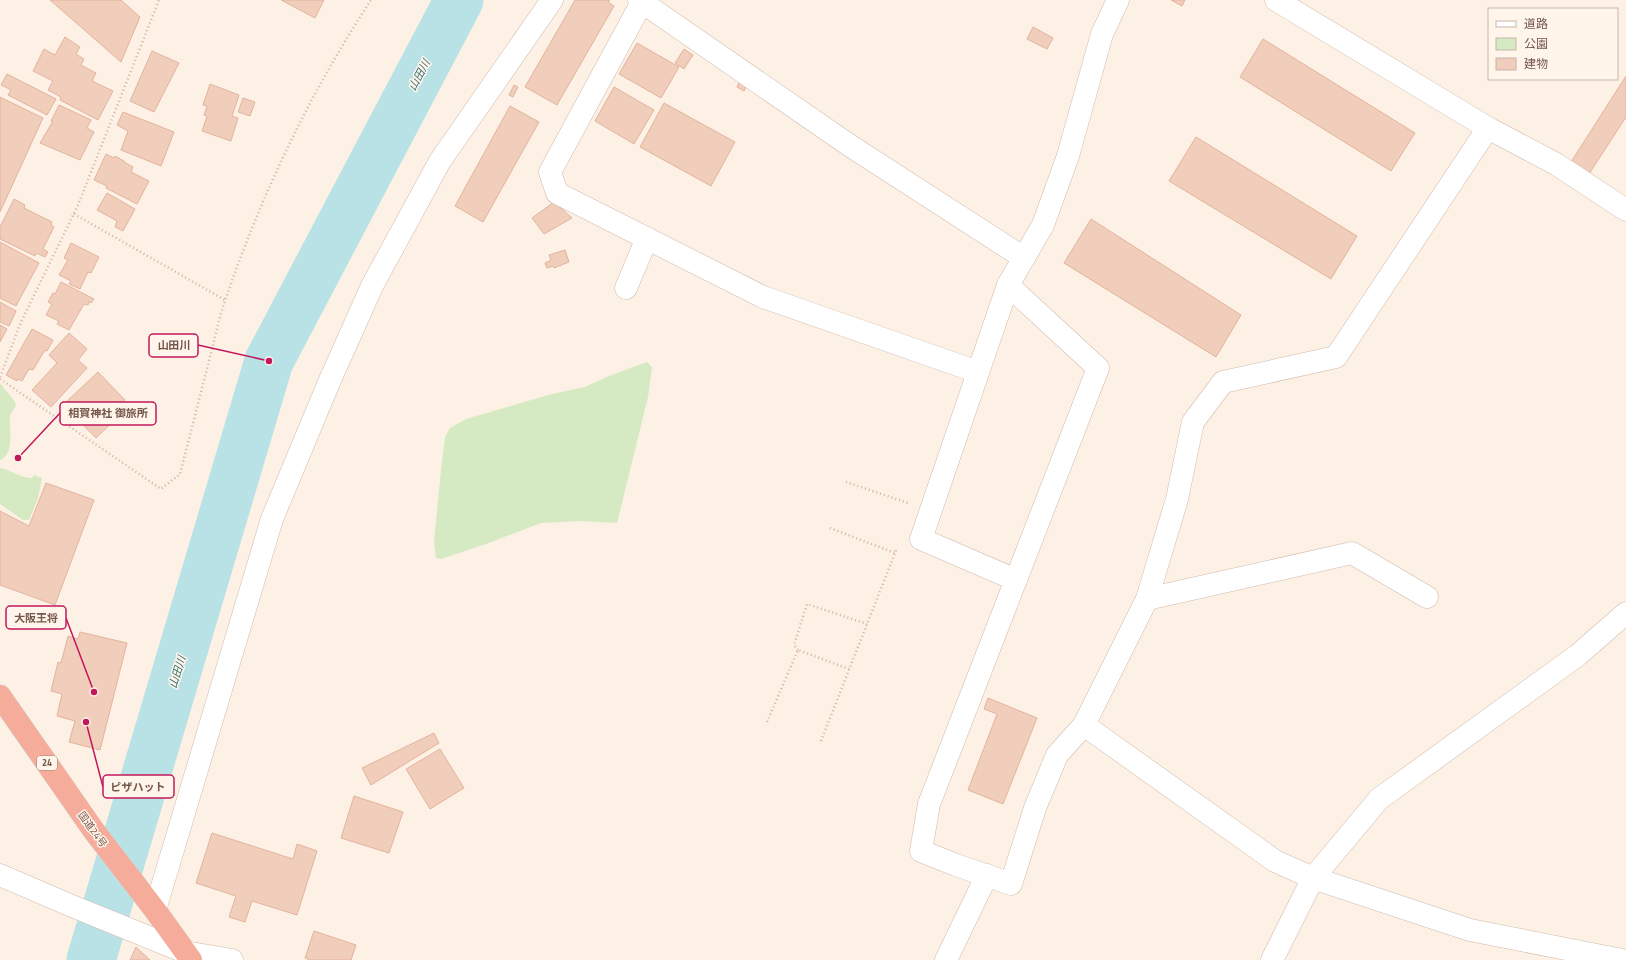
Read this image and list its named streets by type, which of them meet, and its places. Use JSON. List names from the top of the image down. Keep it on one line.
{"streets":{"highway":["24","国道24号"]},"water":["山田川"],"places":["山田川","相賀神社 御旅所","大阪王将","ピザハット"],"legend":["道路","公園","建物"]}
